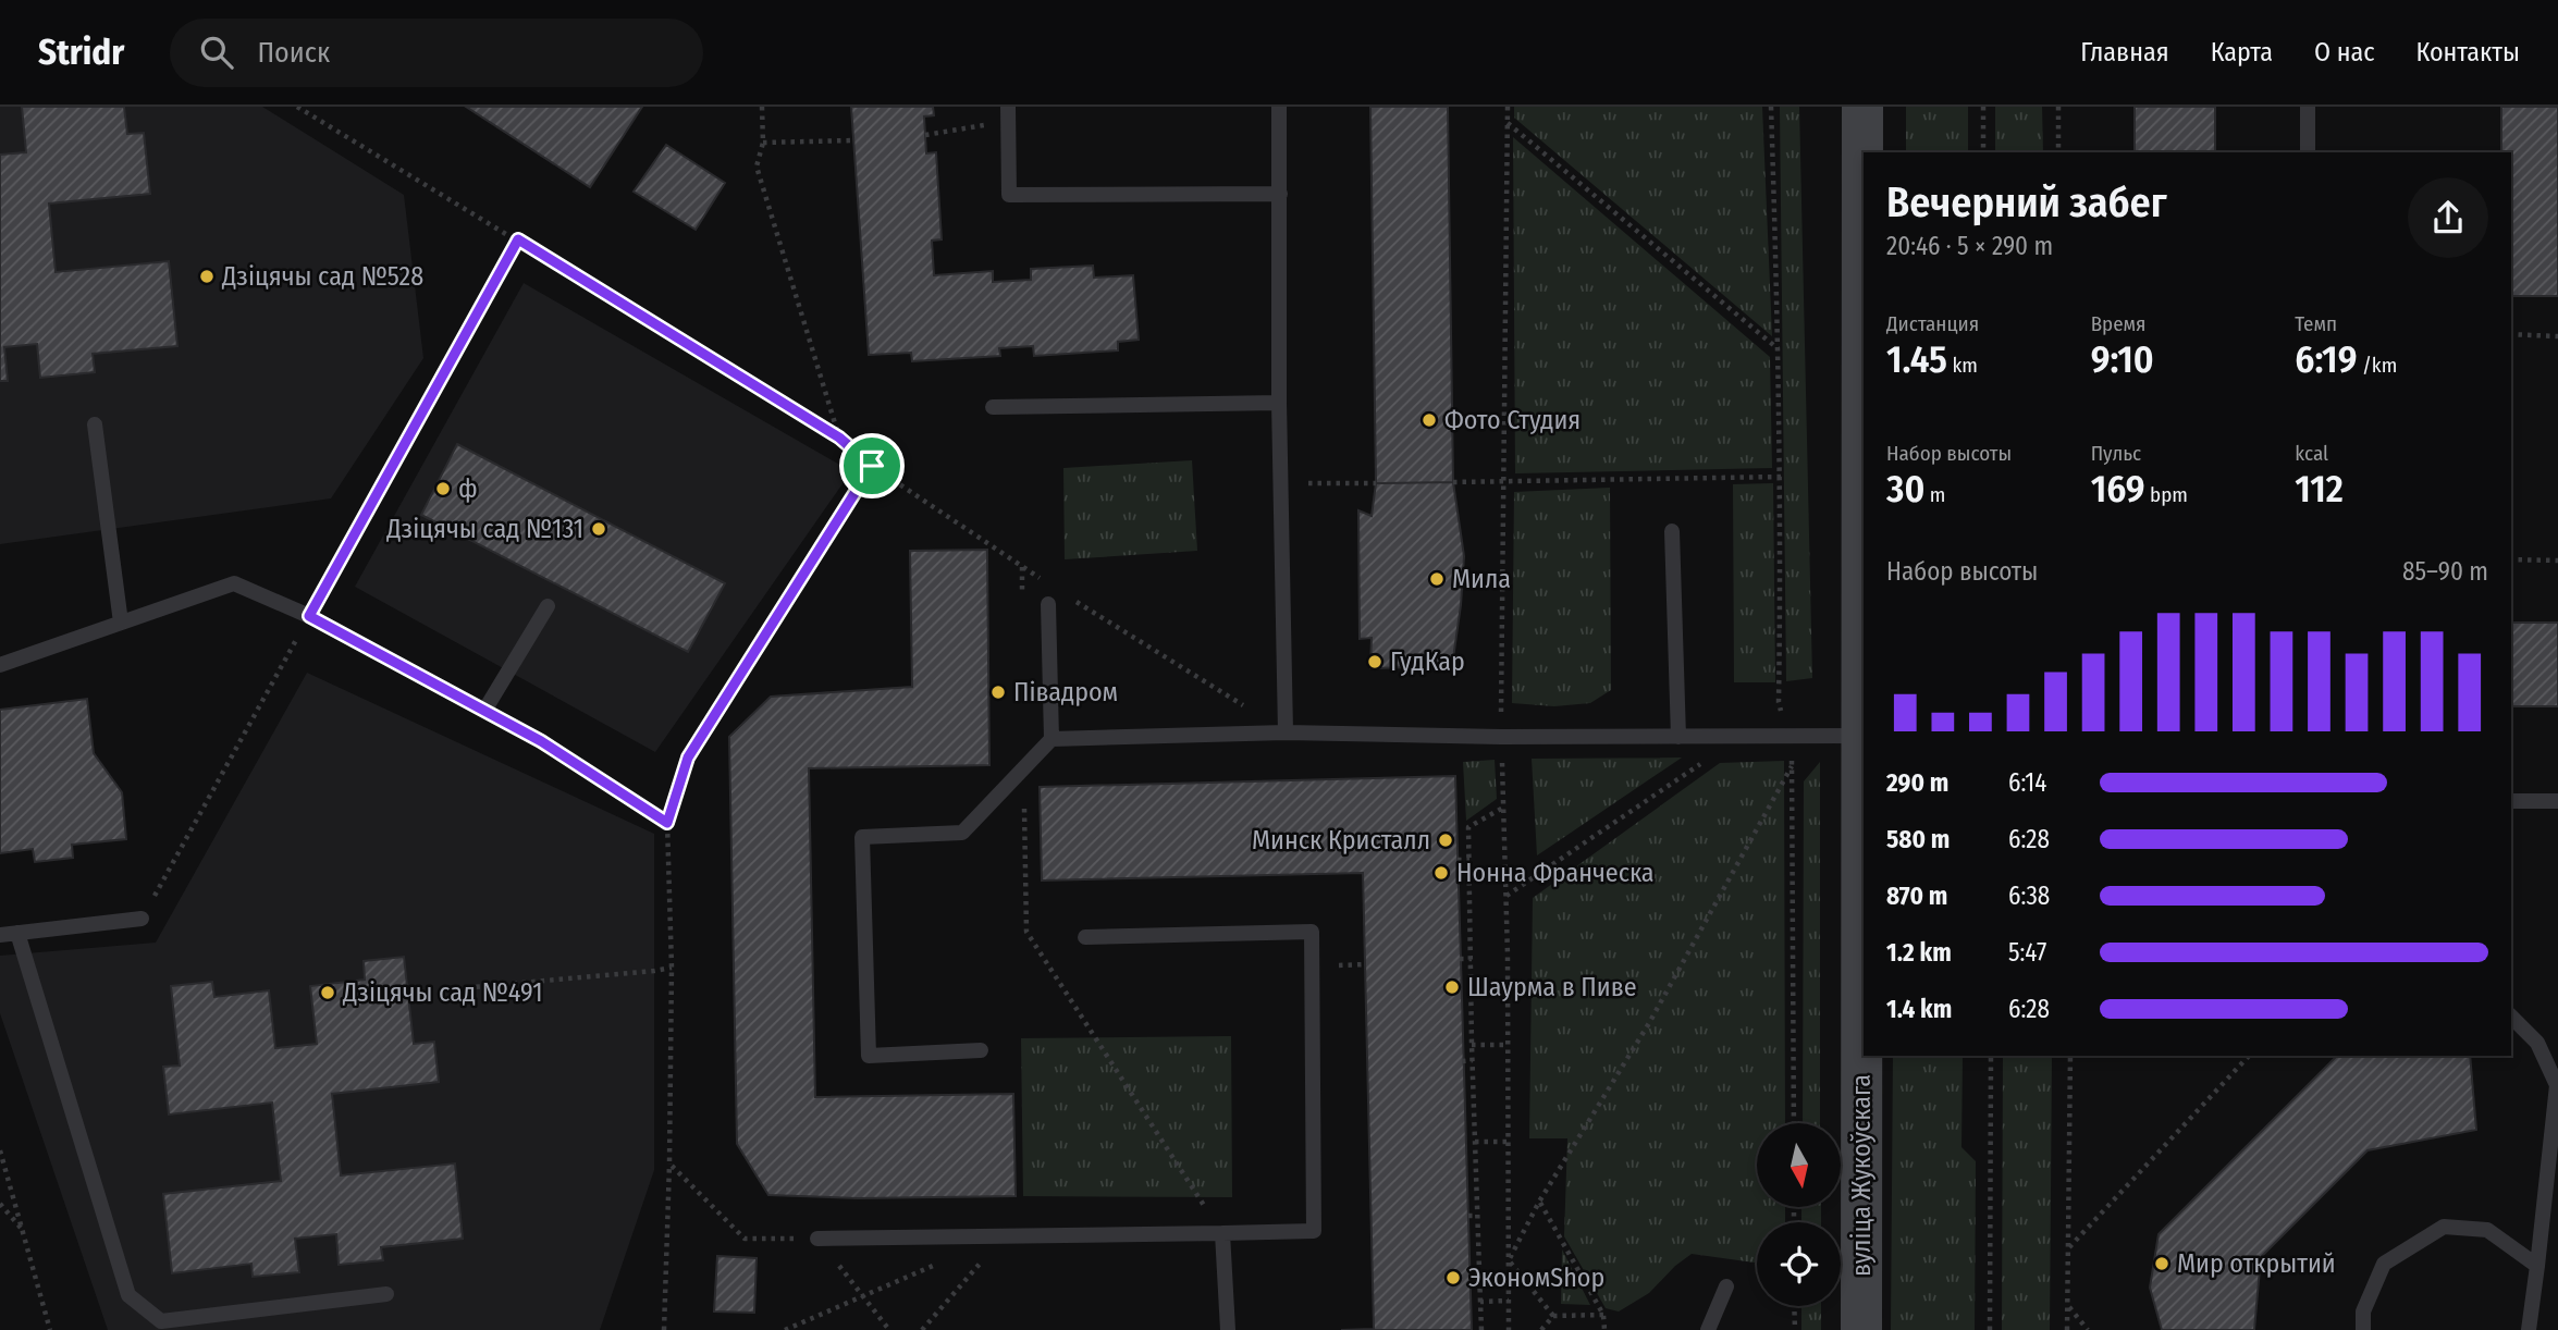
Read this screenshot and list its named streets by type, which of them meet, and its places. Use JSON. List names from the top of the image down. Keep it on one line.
{"streets":{"main road":["вуліца Жукоўскага"]},"places":["Дзіцячы сад №528","Фото Студия","ф","Дзіцячы сад №131","Мила","ГудКар","Пiвадром","Минск Кристалл","Нонна Франческа","Шаурма в Пиве","Дзіцячы сад №491","Мир открытий","ЭкономShop"],"north":"bottom","page":{"header":"Stridr","search":"Поиск","nav":["Главная","Карта","О нас","Контакты"],"heading":["Вечерний забег","20:46 · 5 × 290 m"],"stats":[["Дистанция","1.45 km"],["Время","9:10"],["Темп","6:19 /km"],["Набор высоты","30 m"],["Пульс","169 bpm"],["kcal","112"]],"chart":["Набор высоты","85–90 m"],"list":[{"name":"290 m","note":"6:14"},{"name":"580 m","note":"6:28"},{"name":"870 m","note":"6:38"},{"name":"1.2 km","note":"5:47"},{"name":"1.4 km","note":"6:28"}]}}
